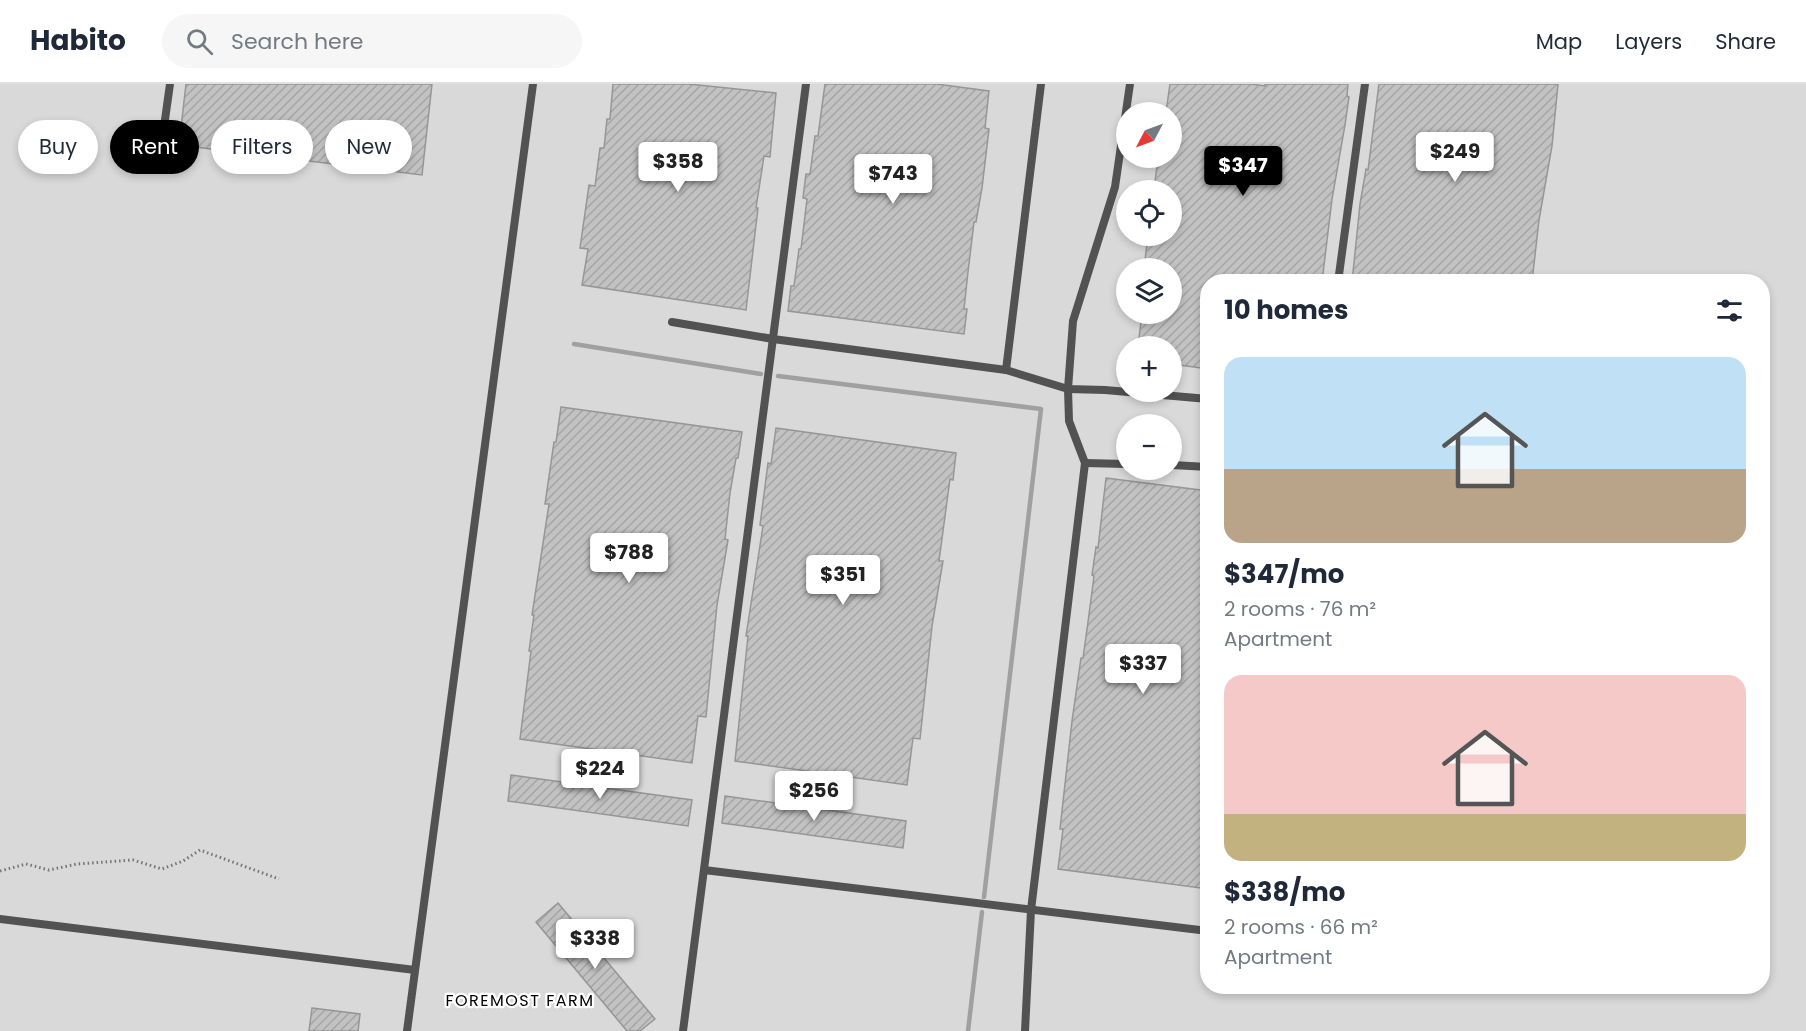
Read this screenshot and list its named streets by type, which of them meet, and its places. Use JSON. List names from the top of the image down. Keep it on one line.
{"districts":["FOREMOST FARM"],"north":"bottom left","page":{"header":"Habito","search":"Search here","nav":["Map","Layers","Share"],"map_buttons":["+","−"],"chip":["Buy","Rent","Filters","New"],"price":["$249","$358","$347","$743","$788","$351","$337","$224","$256","$338"],"heading":"10 homes","list":[{"name":"$347/mo","note":"2 rooms · 76 m² · Apartment"},{"name":"$338/mo","note":"2 rooms · 66 m² · Apartment"}]}}
